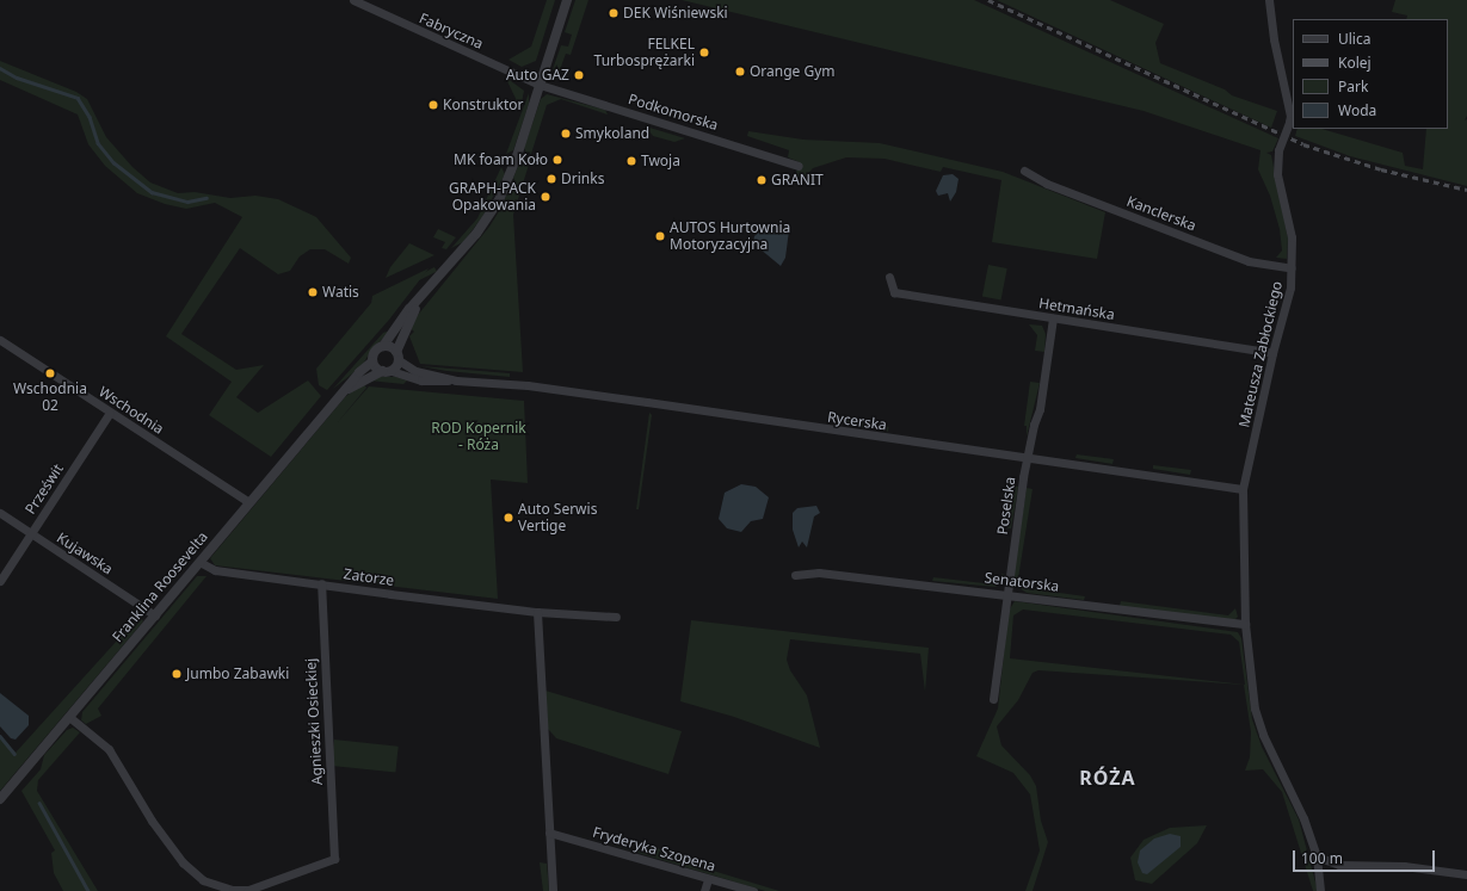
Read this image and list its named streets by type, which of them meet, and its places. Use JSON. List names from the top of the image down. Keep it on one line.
{"streets":{"street":["Fabryczna","Podkomorska","Kanclerska","Hetmańska","Mateusza Zabłockiego","Wschodnia","Rycerska","Prześwit","Poselska","Kujawska","Zatorze","Senatorska","Franklina Roosevelta","Agnieszki Osieckiej","Fryderyka Szopena"]},"crossings":[["Fabryczna","Podkomorska"],["Kanclerska","Mateusza Zabłockiego"],["Hetmańska","Mateusza Zabłockiego"],["Hetmańska","Poselska"],["Mateusza Zabłockiego","Rycerska"],["Wschodnia","Prześwit"],["Wschodnia","Franklina Roosevelta"],["Rycerska","Poselska"],["Rycerska","Franklina Roosevelta"],["Prześwit","Kujawska"],["Poselska","Senatorska"],["Kujawska","Franklina Roosevelta"],["Zatorze","Franklina Roosevelta"],["Zatorze","Agnieszki Osieckiej"],["Franklina Roosevelta","Agnieszki Osieckiej"]],"districts":["RÓŻA"],"parks":["ROD Kopernik - Róża"],"places":["DEK Wiśniewski","FELKEL Turbosprężarki","Orange Gym","Auto GAZ","Konstruktor","Smykoland","MK foam Koło","Twoja","Drinks","GRANIT","GRAPH-PACK Opakowania","AUTOS Hurtownia Motoryzacyjna","Watis","Wschodnia 02","Auto Serwis Vertige","Jumbo Zabawki"],"legend":["Ulica","Kolej","Park","Woda"],"scale_bar":"100 m"}
